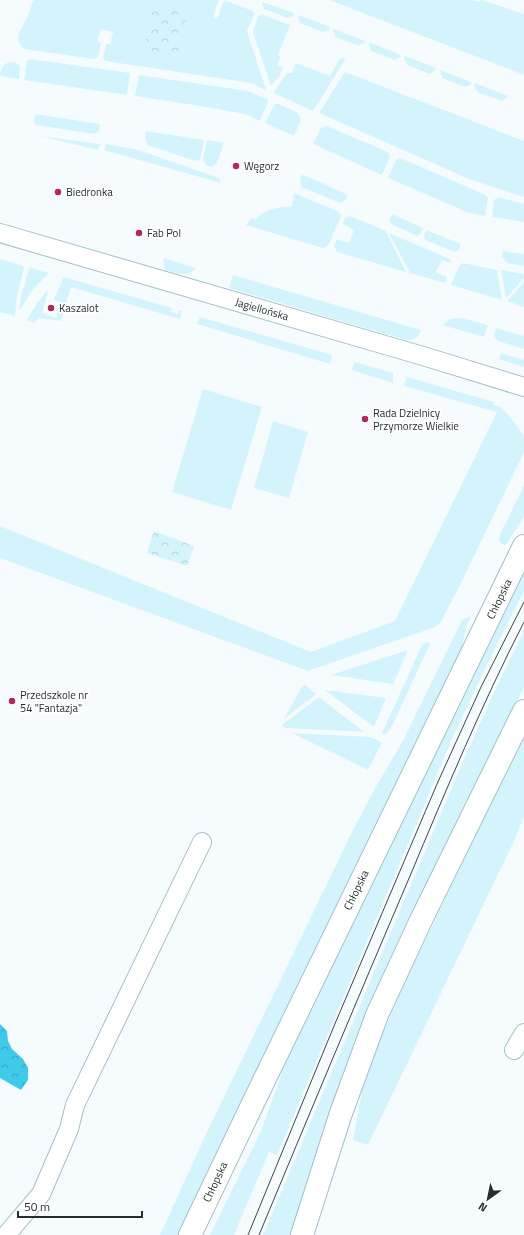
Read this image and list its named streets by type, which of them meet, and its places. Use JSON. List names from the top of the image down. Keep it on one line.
{"streets":{"main road":["Chłopska"],"street":["Jagiellońska"]},"places":["Węgorz","Biedronka","Fab Pol","Kaszalot","Rada Dzielnicy Przymorze Wielkie","Przedszkole nr 54 \"Fantazja\""],"scale_bar":"50 m","north":"bottom left"}
